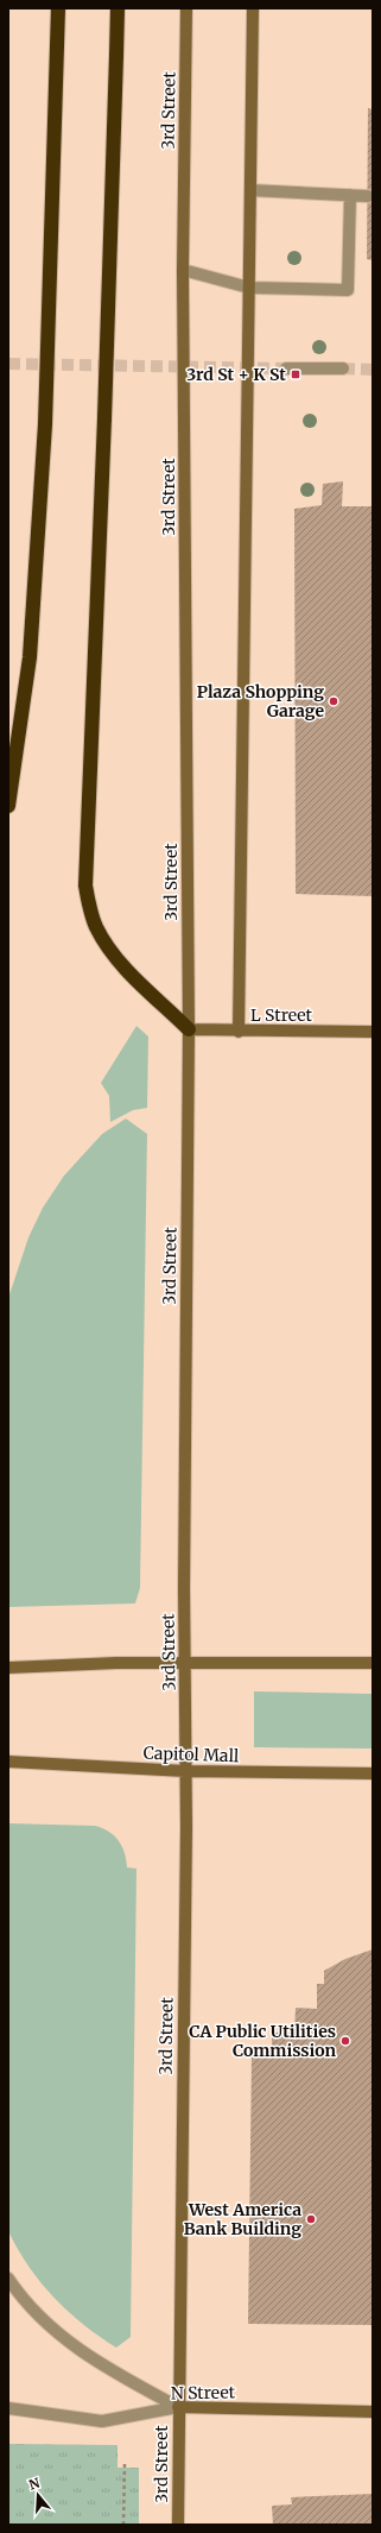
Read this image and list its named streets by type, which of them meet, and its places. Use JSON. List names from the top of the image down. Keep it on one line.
{"streets":{"main road":["3rd Street","L Street","Capitol Mall","N Street"]},"crossings":[["3rd Street","L Street"],["3rd Street","Capitol Mall"],["3rd Street","N Street"]],"places":{"transit":["3rd St + K St"],"other":["Plaza Shopping Garage","CA Public Utilities Commission","West America Bank Building"]},"north":"top"}
